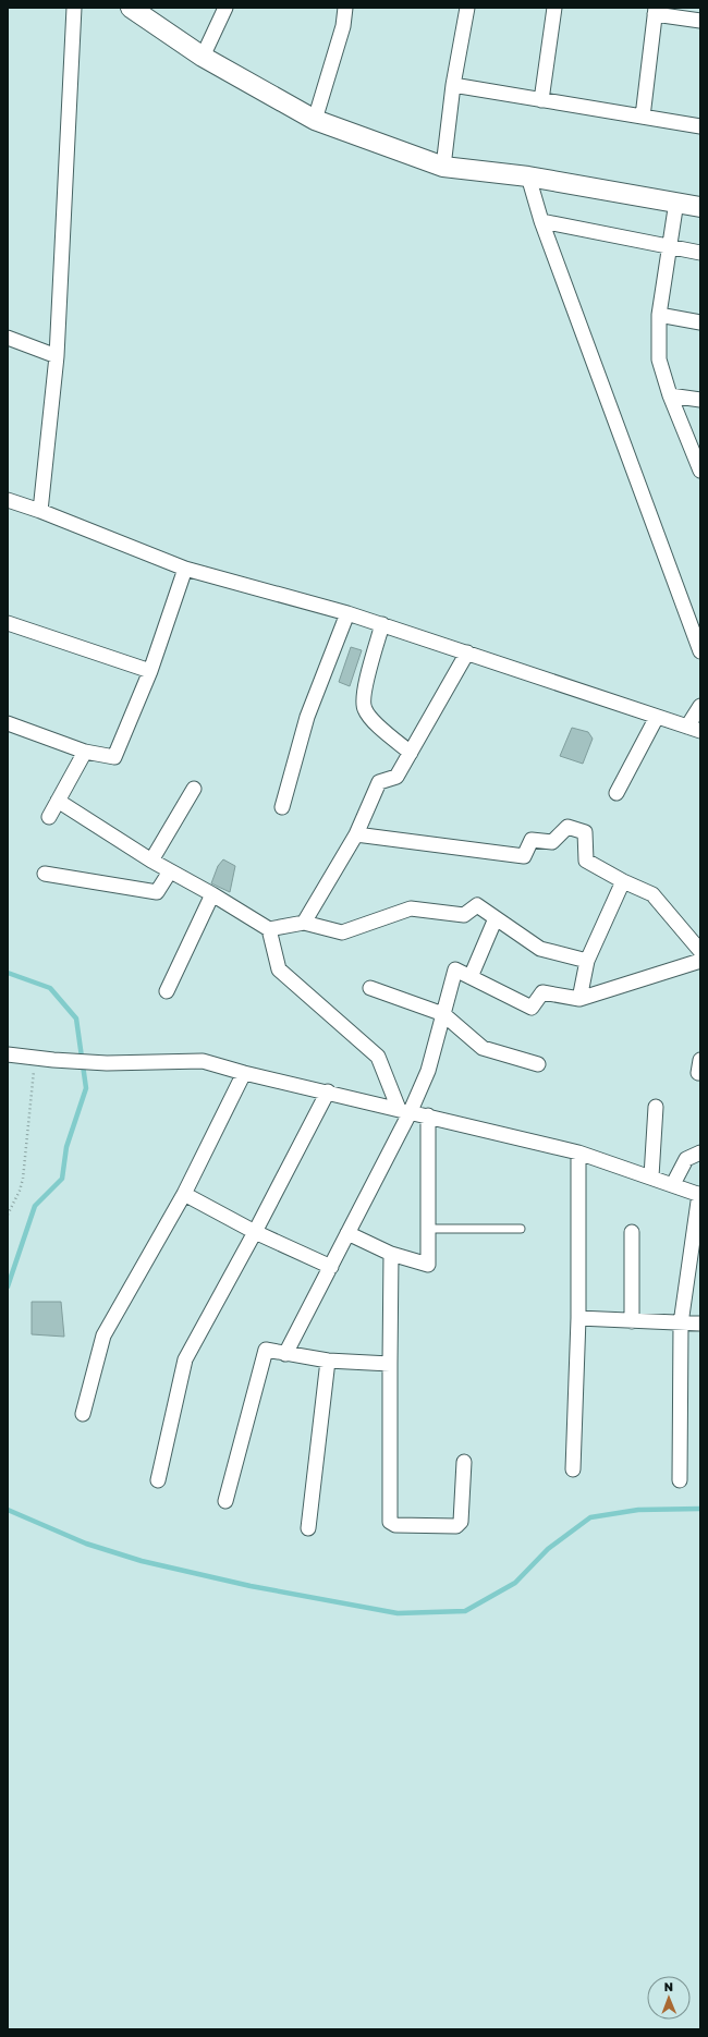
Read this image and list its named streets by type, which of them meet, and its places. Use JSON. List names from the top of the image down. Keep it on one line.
{"north":"top"}
